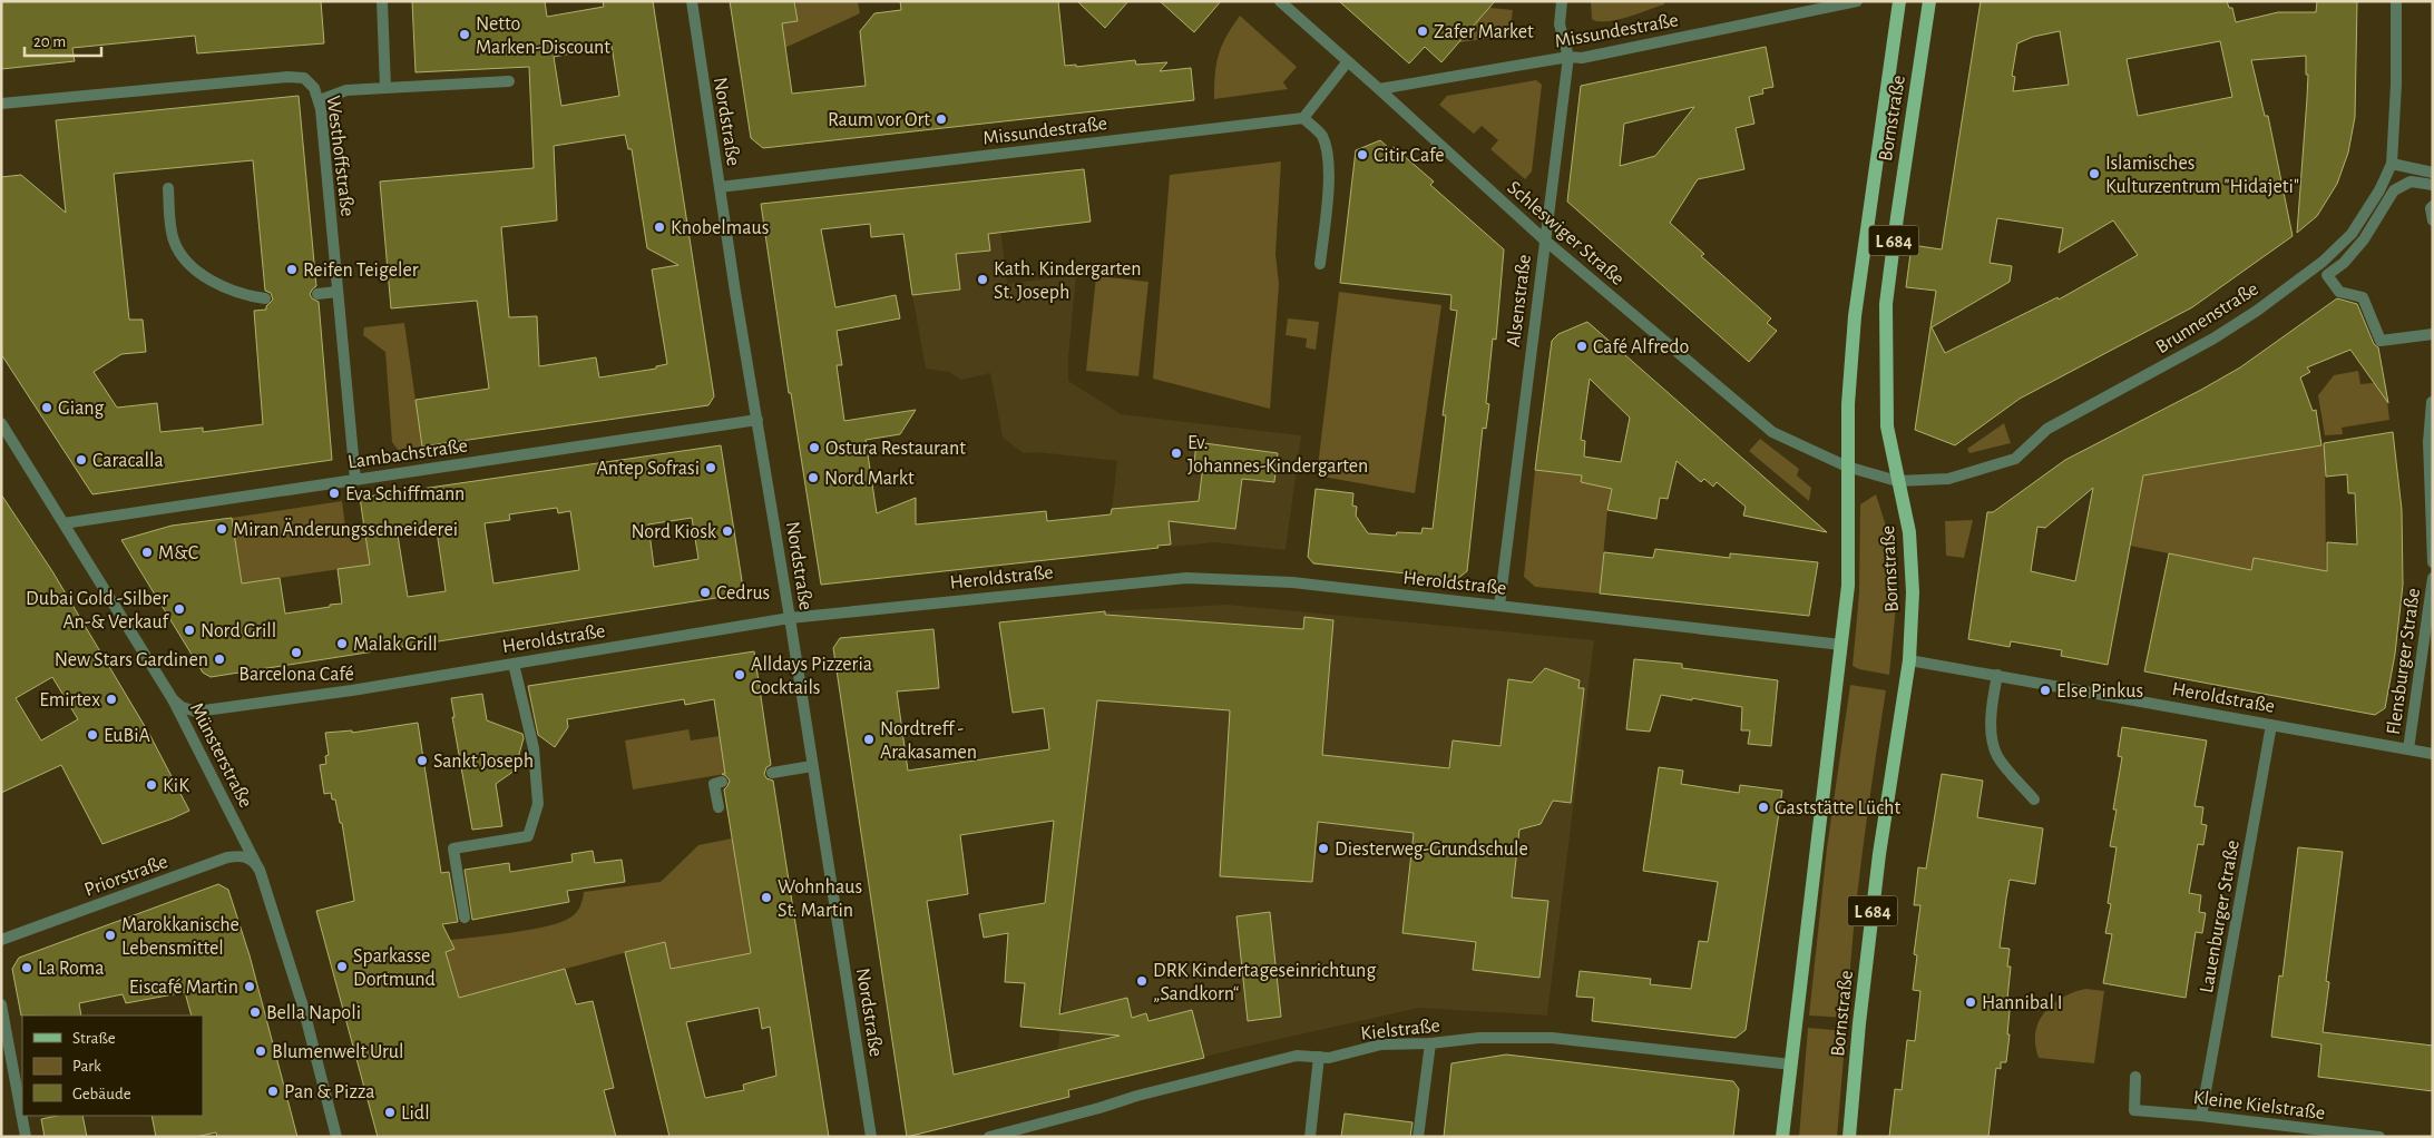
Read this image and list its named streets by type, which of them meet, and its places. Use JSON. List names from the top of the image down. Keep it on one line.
{"streets":{"main road":["Bornstraße","L 684"],"street":["Missundestraße","Nordstraße","Westhoffstraße","Schleswiger Straße","Alsenstraße","Brunnenstraße","Lambachstraße","Heroldstraße","Flensburger Straße","Münsterstraße","Priorstraße","Lauenburger Straße","Kielstraße","Kleine Kielstraße"]},"crossings":[["Missundestraße","Nordstraße"],["Missundestraße","Schleswiger Straße"],["Missundestraße","Alsenstraße"],["Bornstraße","Schleswiger Straße"],["Bornstraße","Brunnenstraße"],["Bornstraße","Heroldstraße"],["Bornstraße","Kielstraße"],["Nordstraße","Lambachstraße"],["Nordstraße","Heroldstraße"],["Westhoffstraße","Lambachstraße"],["Schleswiger Straße","Alsenstraße"],["Schleswiger Straße","Brunnenstraße"],["Alsenstraße","Heroldstraße"],["Lambachstraße","Münsterstraße"],["Heroldstraße","Flensburger Straße"],["Heroldstraße","Münsterstraße"],["Heroldstraße","Lauenburger Straße"],["Münsterstraße","Priorstraße"],["Lauenburger Straße","Kleine Kielstraße"]],"places":["Zafer Market","Netto Marken-Discount","Raum vor Ort","Citir Cafe","Islamisches Kulturzentrum \"Hidajeti\"","Knobelmaus","Reifen Teigeler","Kath. Kindergarten St. Joseph","Café Alfredo","Giang","Ostura Restaurant","Ev. Johannes-Kindergarten","Caracalla","Antep Sofrasi","Nord Markt","Eva Schiffmann","Miran Änderungsschneiderei","Nord Kiosk","M&C","Cedrus","Dubai Gold -Silber An-& Verkauf","Nord Grill","Malak Grill","Barcelona Café","New Stars Gardinen","Alldays Pizzeria Cocktails","Else Pinkus","Emirtex","EuBiA","Nordtreff - Arakasamen","Sankt Joseph","KiK","Gaststätte Lücht","Diesterweg-Grundschule","Wohnhaus St. Martin","Marokkanische Lebensmittel","Sparkasse Dortmund","La Roma","DRK Kindertageseinrichtung „Sandkorn“","Eiscafé Martin","Hannibal I","Bella Napoli","Blumenwelt Urul","Pan & Pizza","Lidl"],"legend":["Straße","Park","Gebäude"],"scale_bar":"20 m"}
